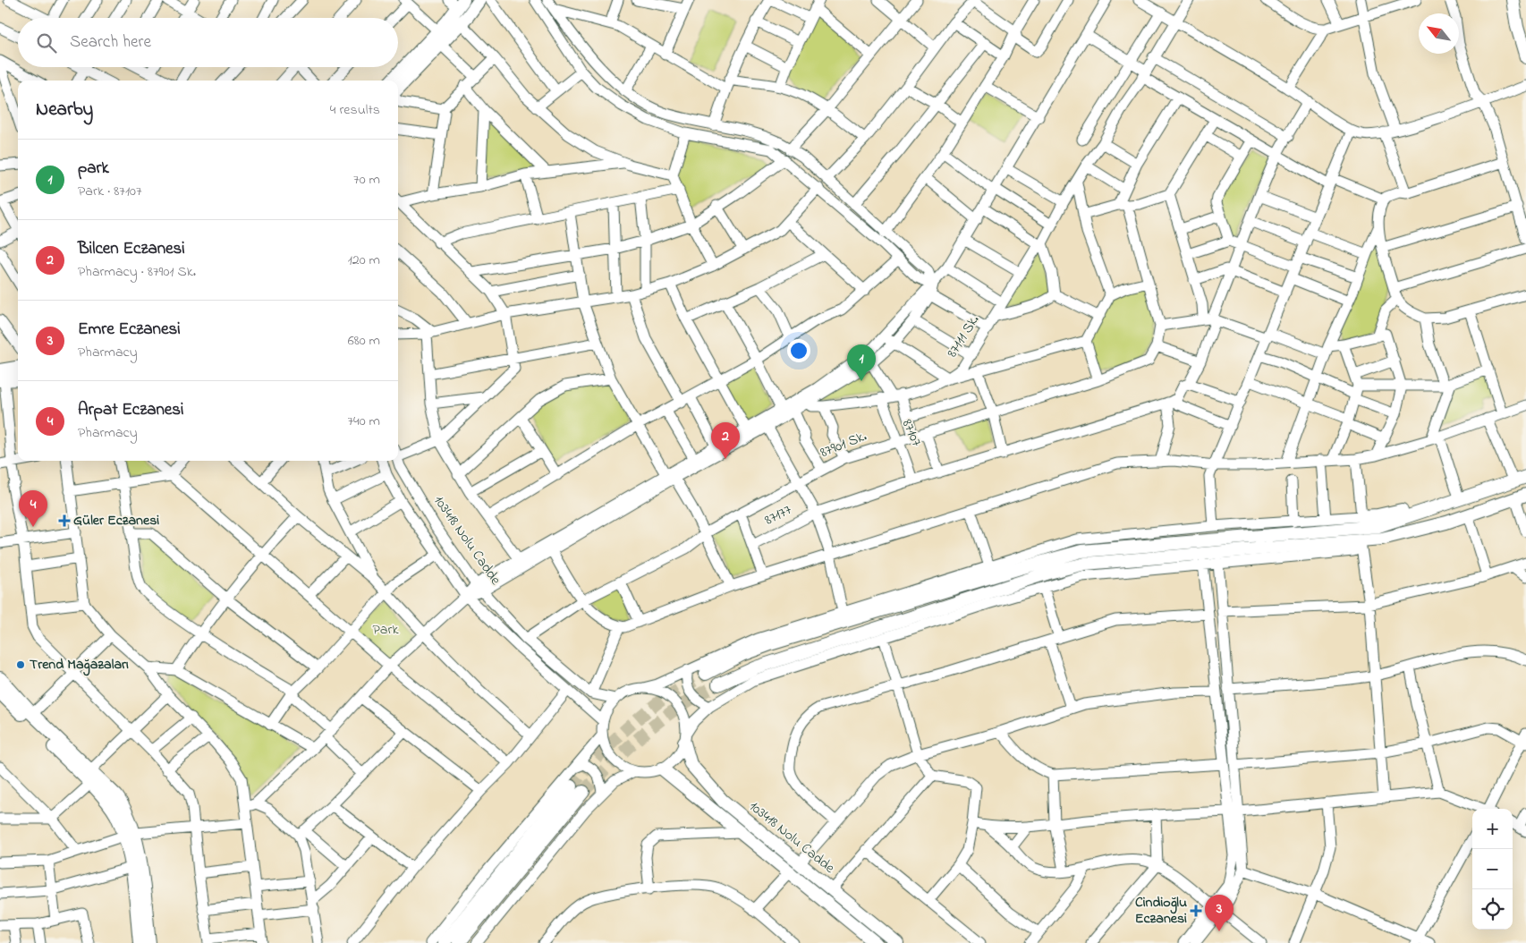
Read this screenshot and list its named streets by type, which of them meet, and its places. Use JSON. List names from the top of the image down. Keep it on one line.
{"streets":{"main road":["103418 Nolu Cadde"],"street":["87111 Sk.","87107","87901 Sk.","87177"]},"crossings":[["87111 Sk.","87107"],["87107","87901 Sk."],["87107","87177"],["87901 Sk.","103418 Nolu Cadde"]],"parks":["Park"],"places":{"health":["Güler Eczanesi","Cindioğlu Eczanesi"],"other":["Trend Mağazaları"]},"north":"top left","page":{"search":"Search here","heading":["Nearby","4 results"],"list":[{"mark":"1","name":"park","note":"Park · 87107","value":"70 m"},{"mark":"2","name":"Bilcen Eczanesi","note":"Pharmacy · 87901 Sk.","value":"120 m"},{"mark":"3","name":"Emre Eczanesi","note":"Pharmacy","value":"680 m"},{"mark":"4","name":"Arpat Eczanesi","note":"Pharmacy","value":"740 m"}],"pins":["1","2","4","3"],"map_buttons":["+","−"]}}
